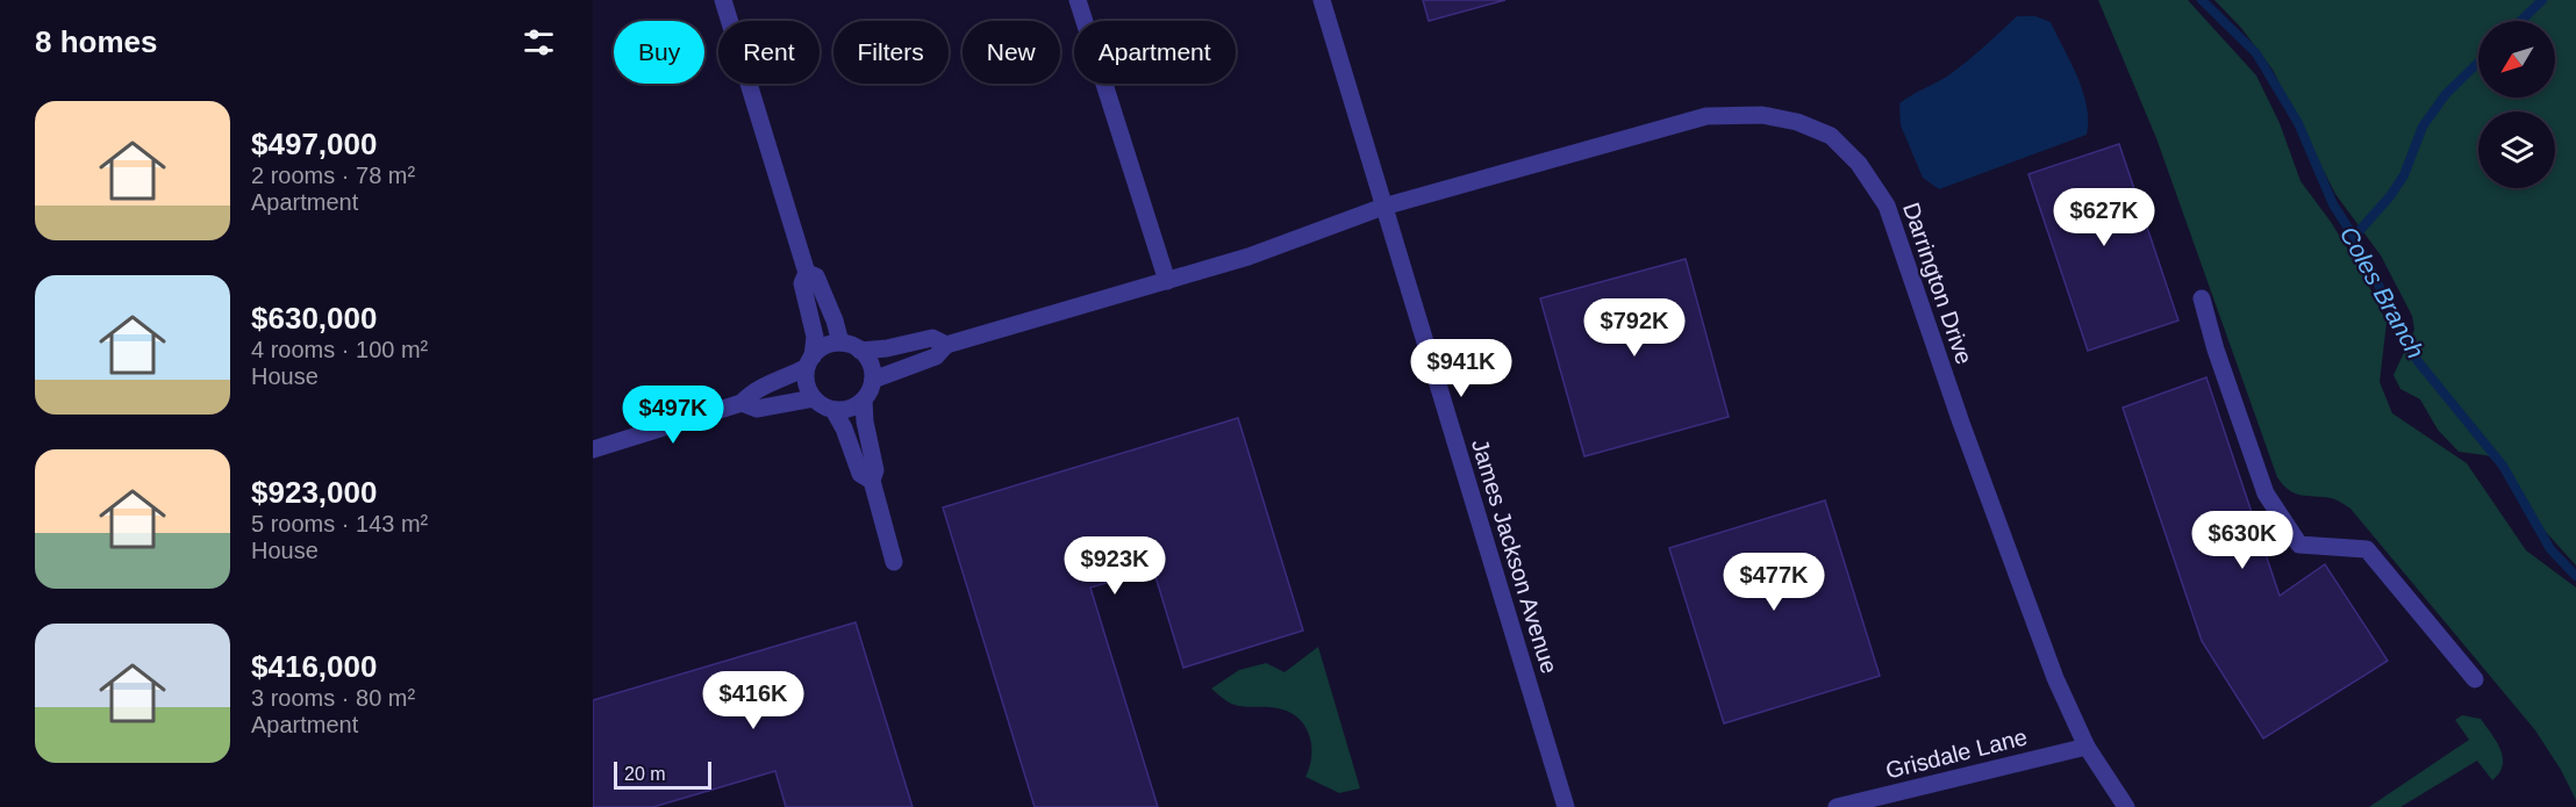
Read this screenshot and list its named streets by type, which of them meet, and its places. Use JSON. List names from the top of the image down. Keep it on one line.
{"streets":{"street":["Darrington Drive","James Jackson Avenue","Grisdale Lane"]},"crossings":[["Darrington Drive","James Jackson Avenue"],["Darrington Drive","Grisdale Lane"]],"water":["Coles Branch"],"scale_bar":"20 m","north":"bottom left","page":{"heading":"8 homes","chip":["Buy","Rent","Filters","New","Apartment"],"list":[{"name":"$497,000","note":"2 rooms · 78 m² · Apartment"},{"name":"$630,000","note":"4 rooms · 100 m² · House"},{"name":"$923,000","note":"5 rooms · 143 m² · House"},{"name":"$416,000","note":"3 rooms · 80 m² · Apartment"}],"price":["$627K","$792K","$941K","$497K","$630K","$923K","$477K","$416K"],"scale":"20 m"}}
